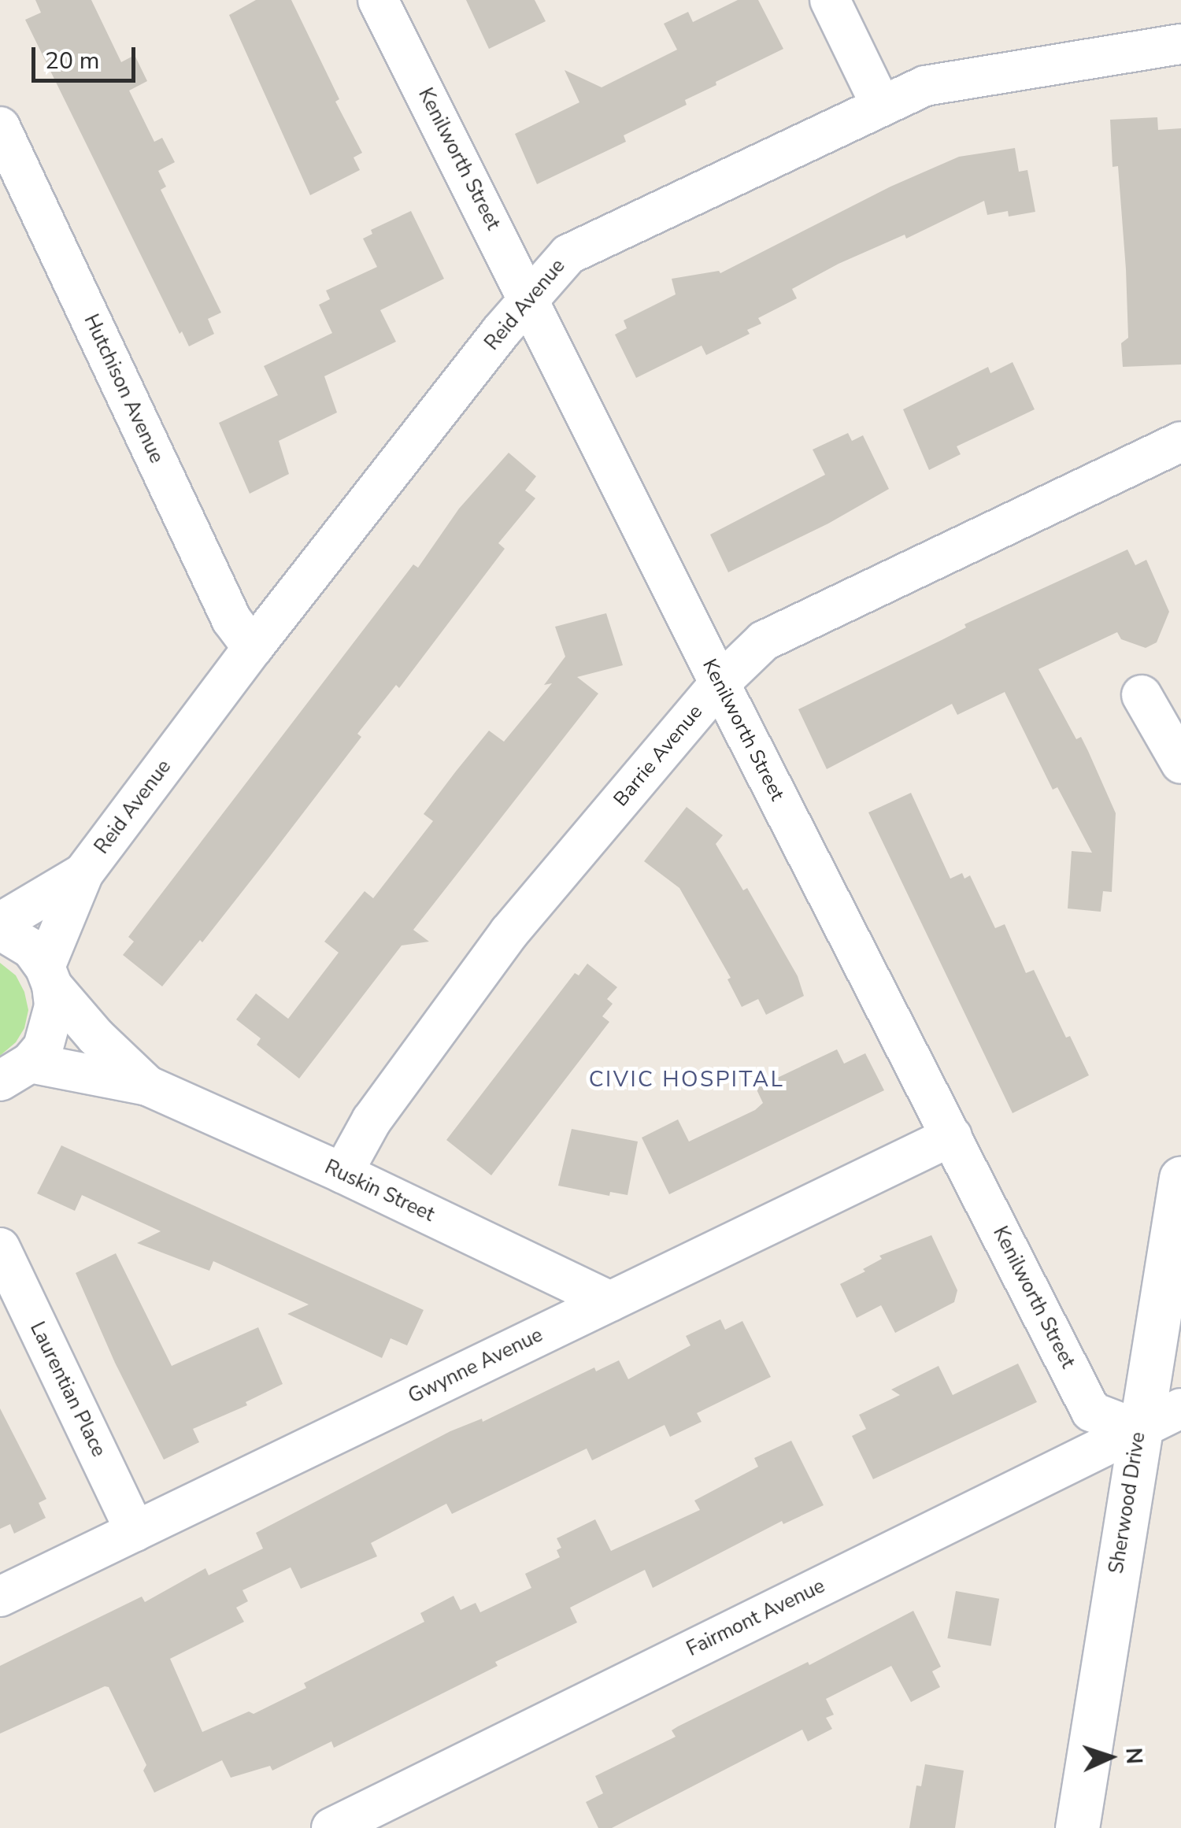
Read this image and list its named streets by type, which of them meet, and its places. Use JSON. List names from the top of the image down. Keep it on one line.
{"streets":{"street":["Kenilworth Street","Reid Avenue","Hutchison Avenue","Barrie Avenue","Ruskin Street","Gwynne Avenue","Laurentian Place","Sherwood Drive","Fairmont Avenue"]},"crossings":[["Kenilworth Street","Reid Avenue"],["Kenilworth Street","Barrie Avenue"],["Kenilworth Street","Gwynne Avenue"],["Kenilworth Street","Sherwood Drive"],["Kenilworth Street","Fairmont Avenue"],["Reid Avenue","Hutchison Avenue"],["Reid Avenue","Ruskin Street"],["Barrie Avenue","Ruskin Street"],["Ruskin Street","Gwynne Avenue"],["Gwynne Avenue","Laurentian Place"],["Sherwood Drive","Fairmont Avenue"]],"districts":["CIVIC HOSPITAL"],"scale_bar":"20 m","north":"right"}
